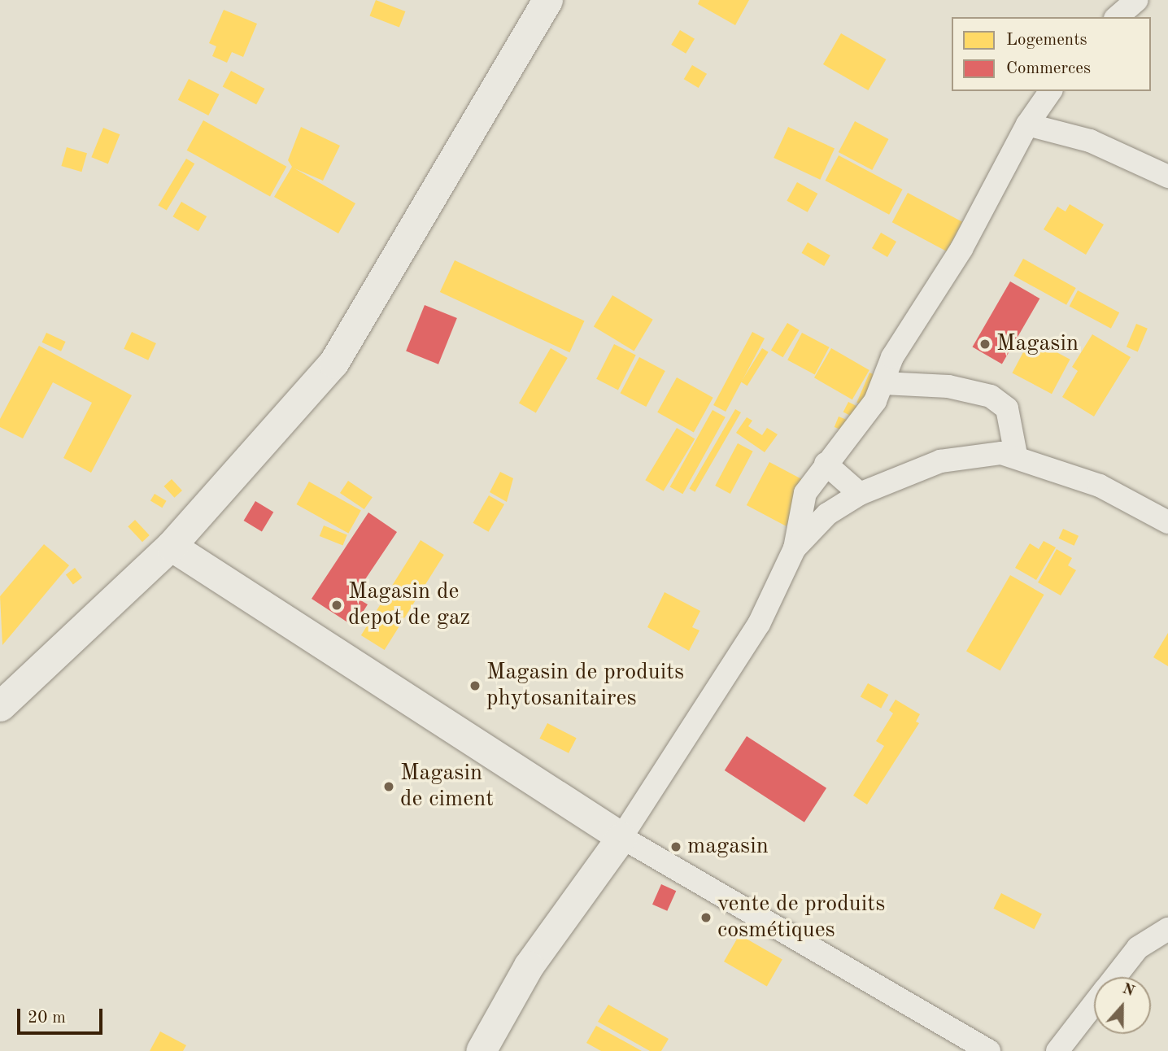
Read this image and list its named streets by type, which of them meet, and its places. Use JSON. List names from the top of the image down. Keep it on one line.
{"places":["Magasin","Magasin de depot de gaz","Magasin de produits phytosanitaires","Magasin de ciment","magasin","vente de produits cosmétiques"],"legend":["Logements","Commerces"],"scale_bar":"20 m","north":"top"}
